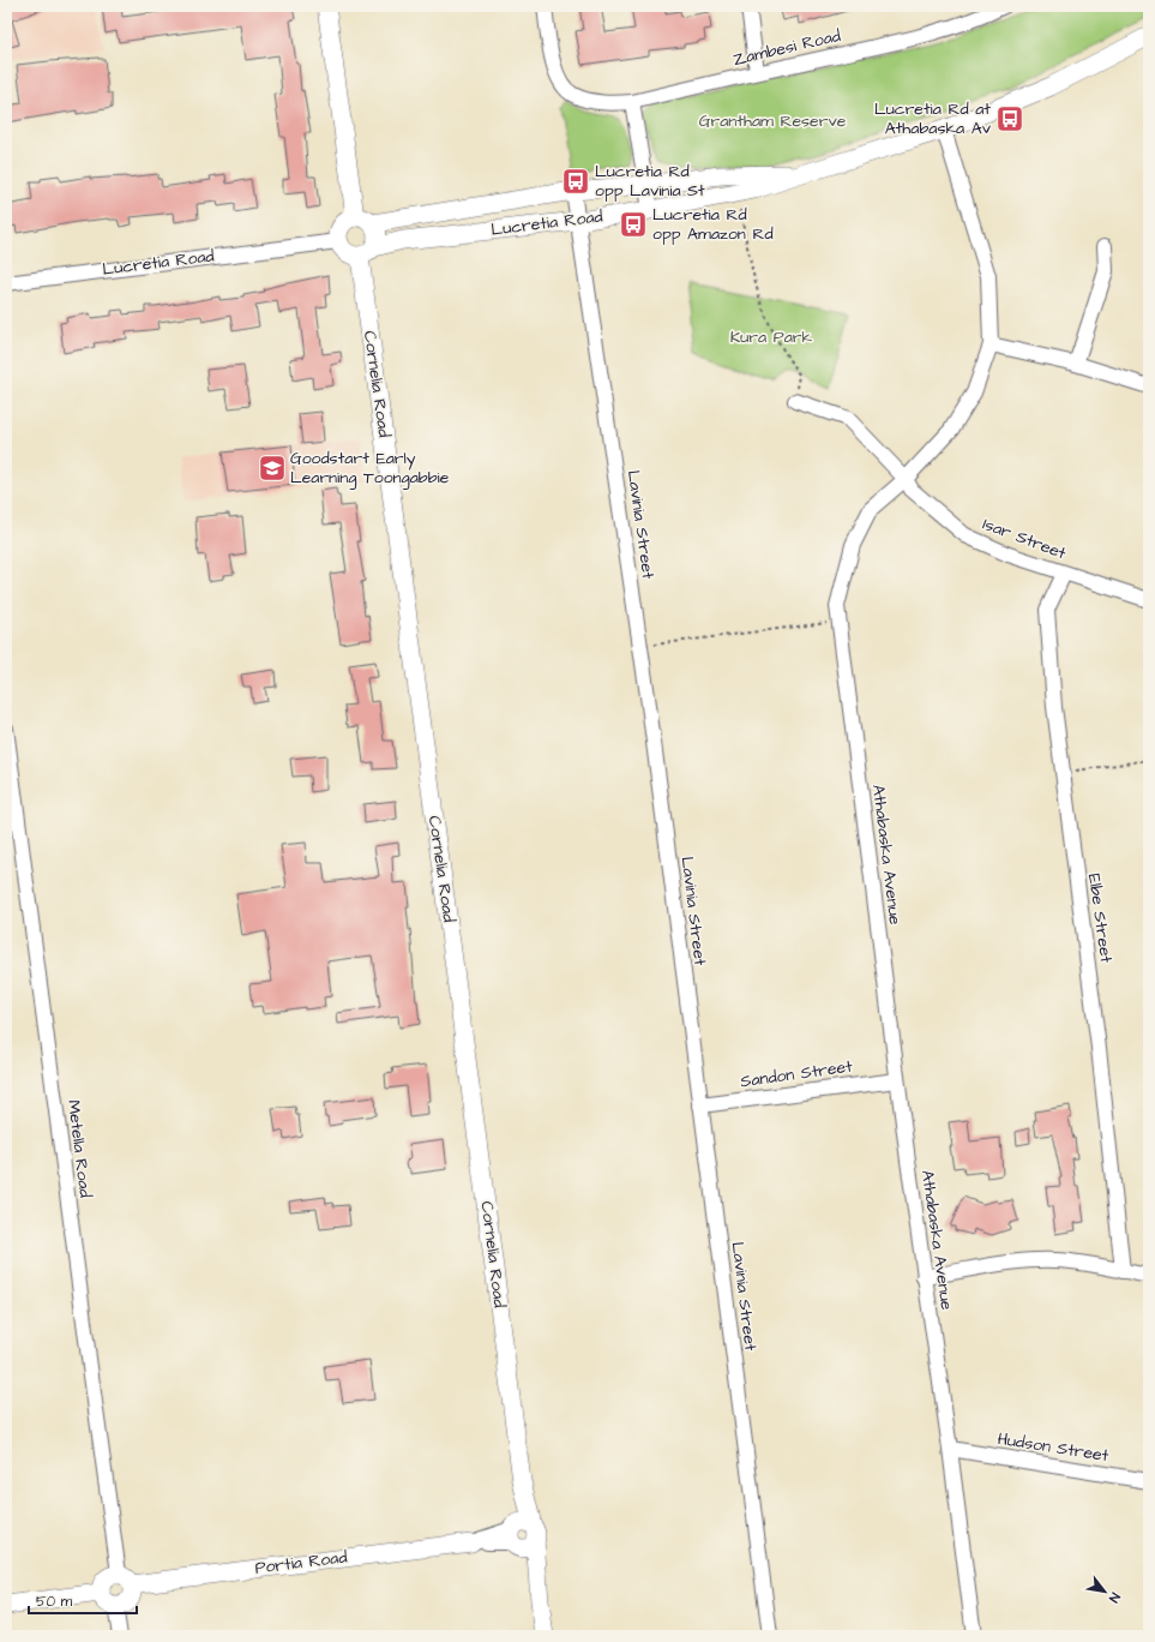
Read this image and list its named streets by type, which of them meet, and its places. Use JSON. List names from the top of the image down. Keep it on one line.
{"streets":{"street":["Zambesi Road","Lucretia Road","Cornelia Road","Lavinia Street","Isar Street","Athabaska Avenue","Elbe Street","Sandon Street","Metella Road","Hudson Street","Portia Road"]},"crossings":[["Lucretia Road","Cornelia Road"],["Lucretia Road","Lavinia Street"],["Lucretia Road","Athabaska Avenue"],["Cornelia Road","Portia Road"],["Lavinia Street","Sandon Street"],["Isar Street","Athabaska Avenue"],["Isar Street","Elbe Street"],["Athabaska Avenue","Sandon Street"],["Athabaska Avenue","Hudson Street"],["Metella Road","Portia Road"]],"parks":["Grantham Reserve","Kura Park"],"places":{"bus stop":["Lucretia Rd at Athabaska Av","Lucretia Rd opp Lavinia St","Lucretia Rd opp Amazon Rd"],"school or university":["Goodstart Early Learning Toongabbie"]},"scale_bar":"50 m","north":"bottom right"}
